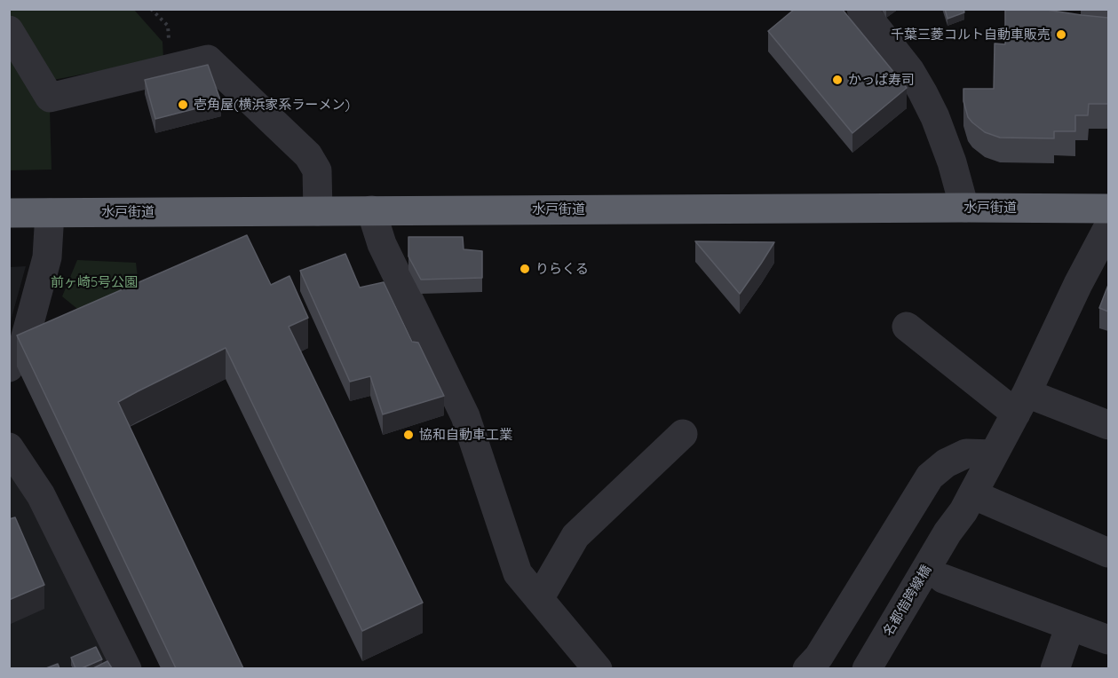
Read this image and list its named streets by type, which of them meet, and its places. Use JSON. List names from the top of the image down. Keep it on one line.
{"streets":{"highway":["水戸街道"],"street":["名都借跨線橋"]},"parks":["前ヶ崎5号公園"],"places":["千葉三菱コルト自動車販売","かっぱ寿司","壱角屋(横浜家系ラーメン)","りらくる","協和自動車工業"]}
